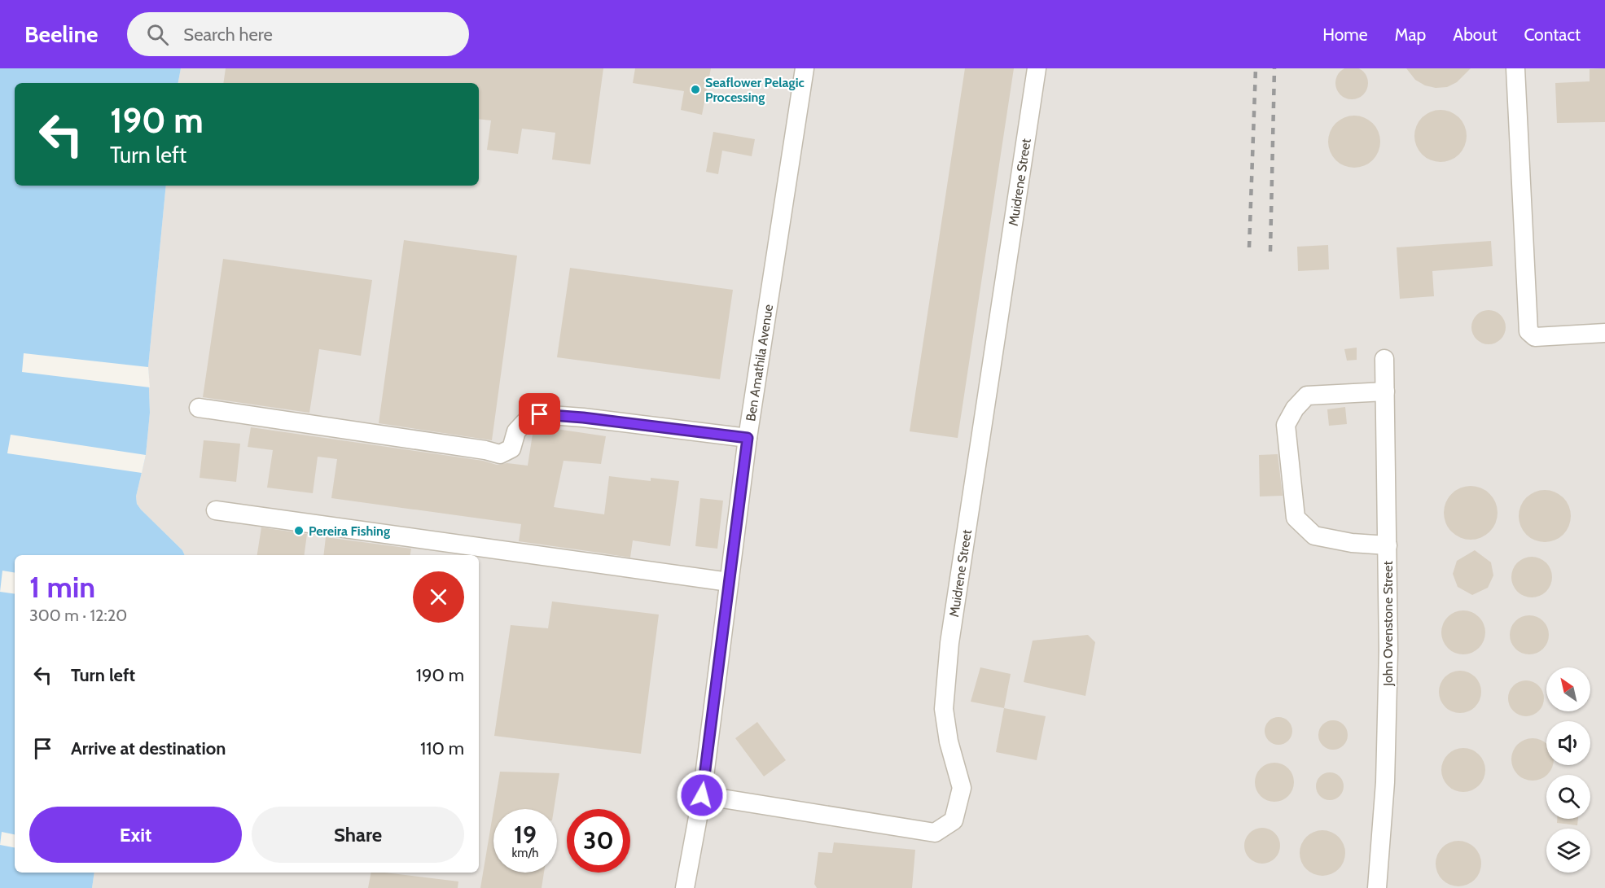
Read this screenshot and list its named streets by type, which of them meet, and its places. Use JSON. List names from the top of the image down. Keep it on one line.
{"streets":{"street":["Muidrene Street","Ben Amathila Avenue","John Ovenstone Street"]},"crossings":[["Muidrene Street","Ben Amathila Avenue"]],"places":["Seaflower Pelagic Processing","Pereira Fishing"],"north":"top left","page":{"header":"Beeline","search":"Search here","nav":["Home","Map","About","Contact"],"turn":["190 m","Turn left"],"heading":["1 min","300 m · 12:20"],"list":[{"name":"Turn left","value":"190 m"},{"name":"Arrive at destination","value":"110 m"}],"buttons":["Exit","Share"],"speed":"19 km/h","limit":"30"}}
